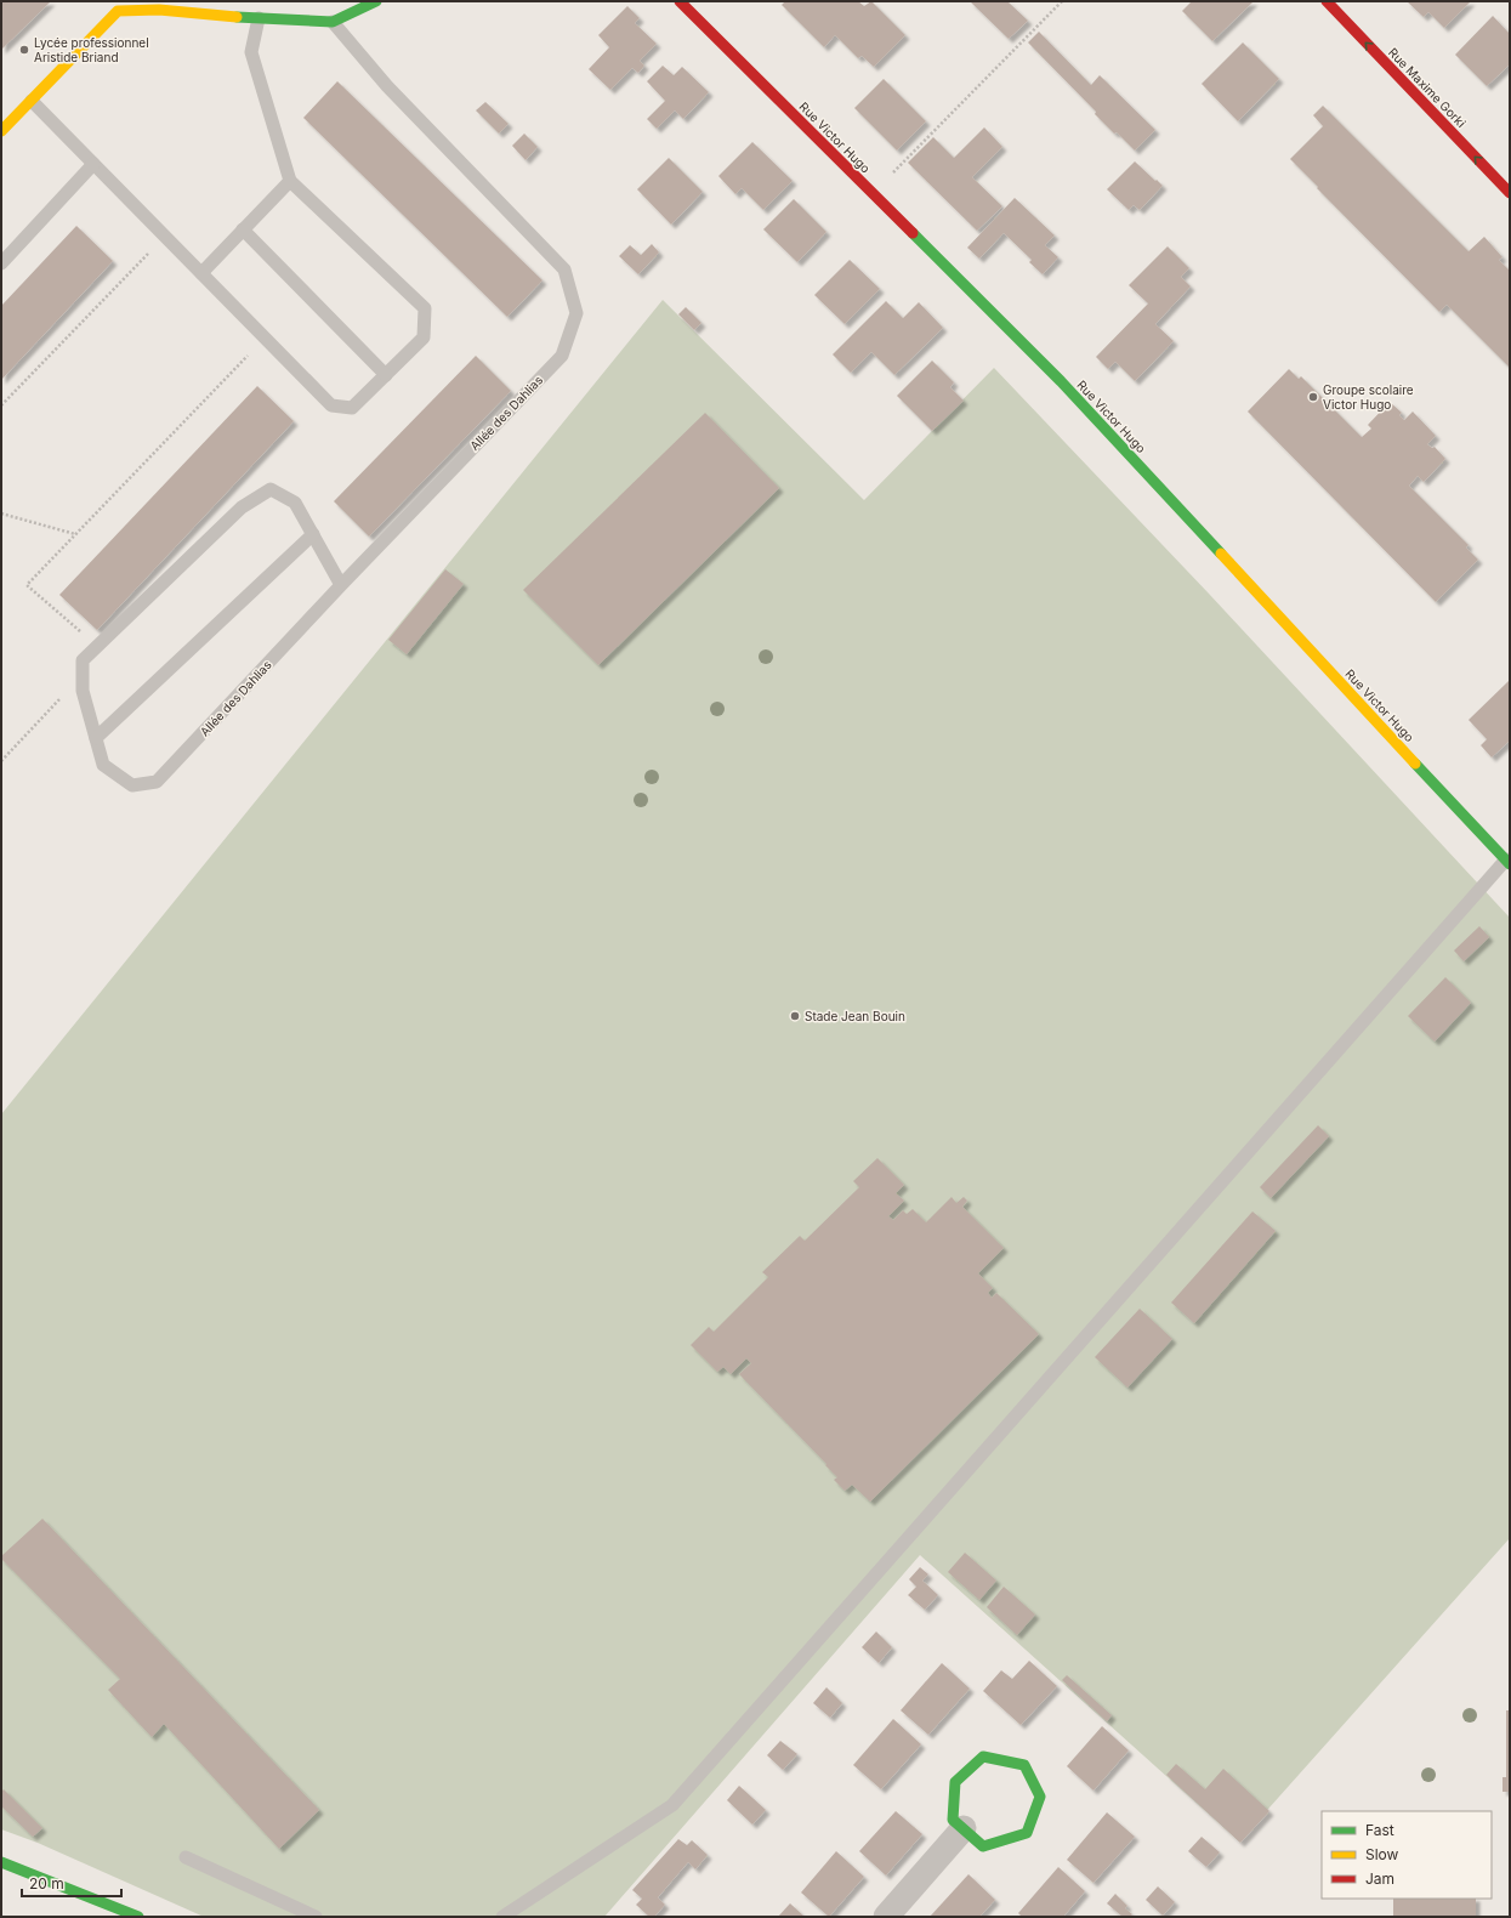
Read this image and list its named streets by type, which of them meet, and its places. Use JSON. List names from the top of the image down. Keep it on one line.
{"streets":{"street":["Rue Maxime Gorki","Rue Victor Hugo"],"lane":["Allée des Dahlias"]},"one_way":["Rue Maxime Gorki"],"places":["Lycée professionnel Aristide Briand","Groupe scolaire Victor Hugo","Stade Jean Bouin"],"legend":["Fast","Slow","Jam"],"scale_bar":"20 m"}
